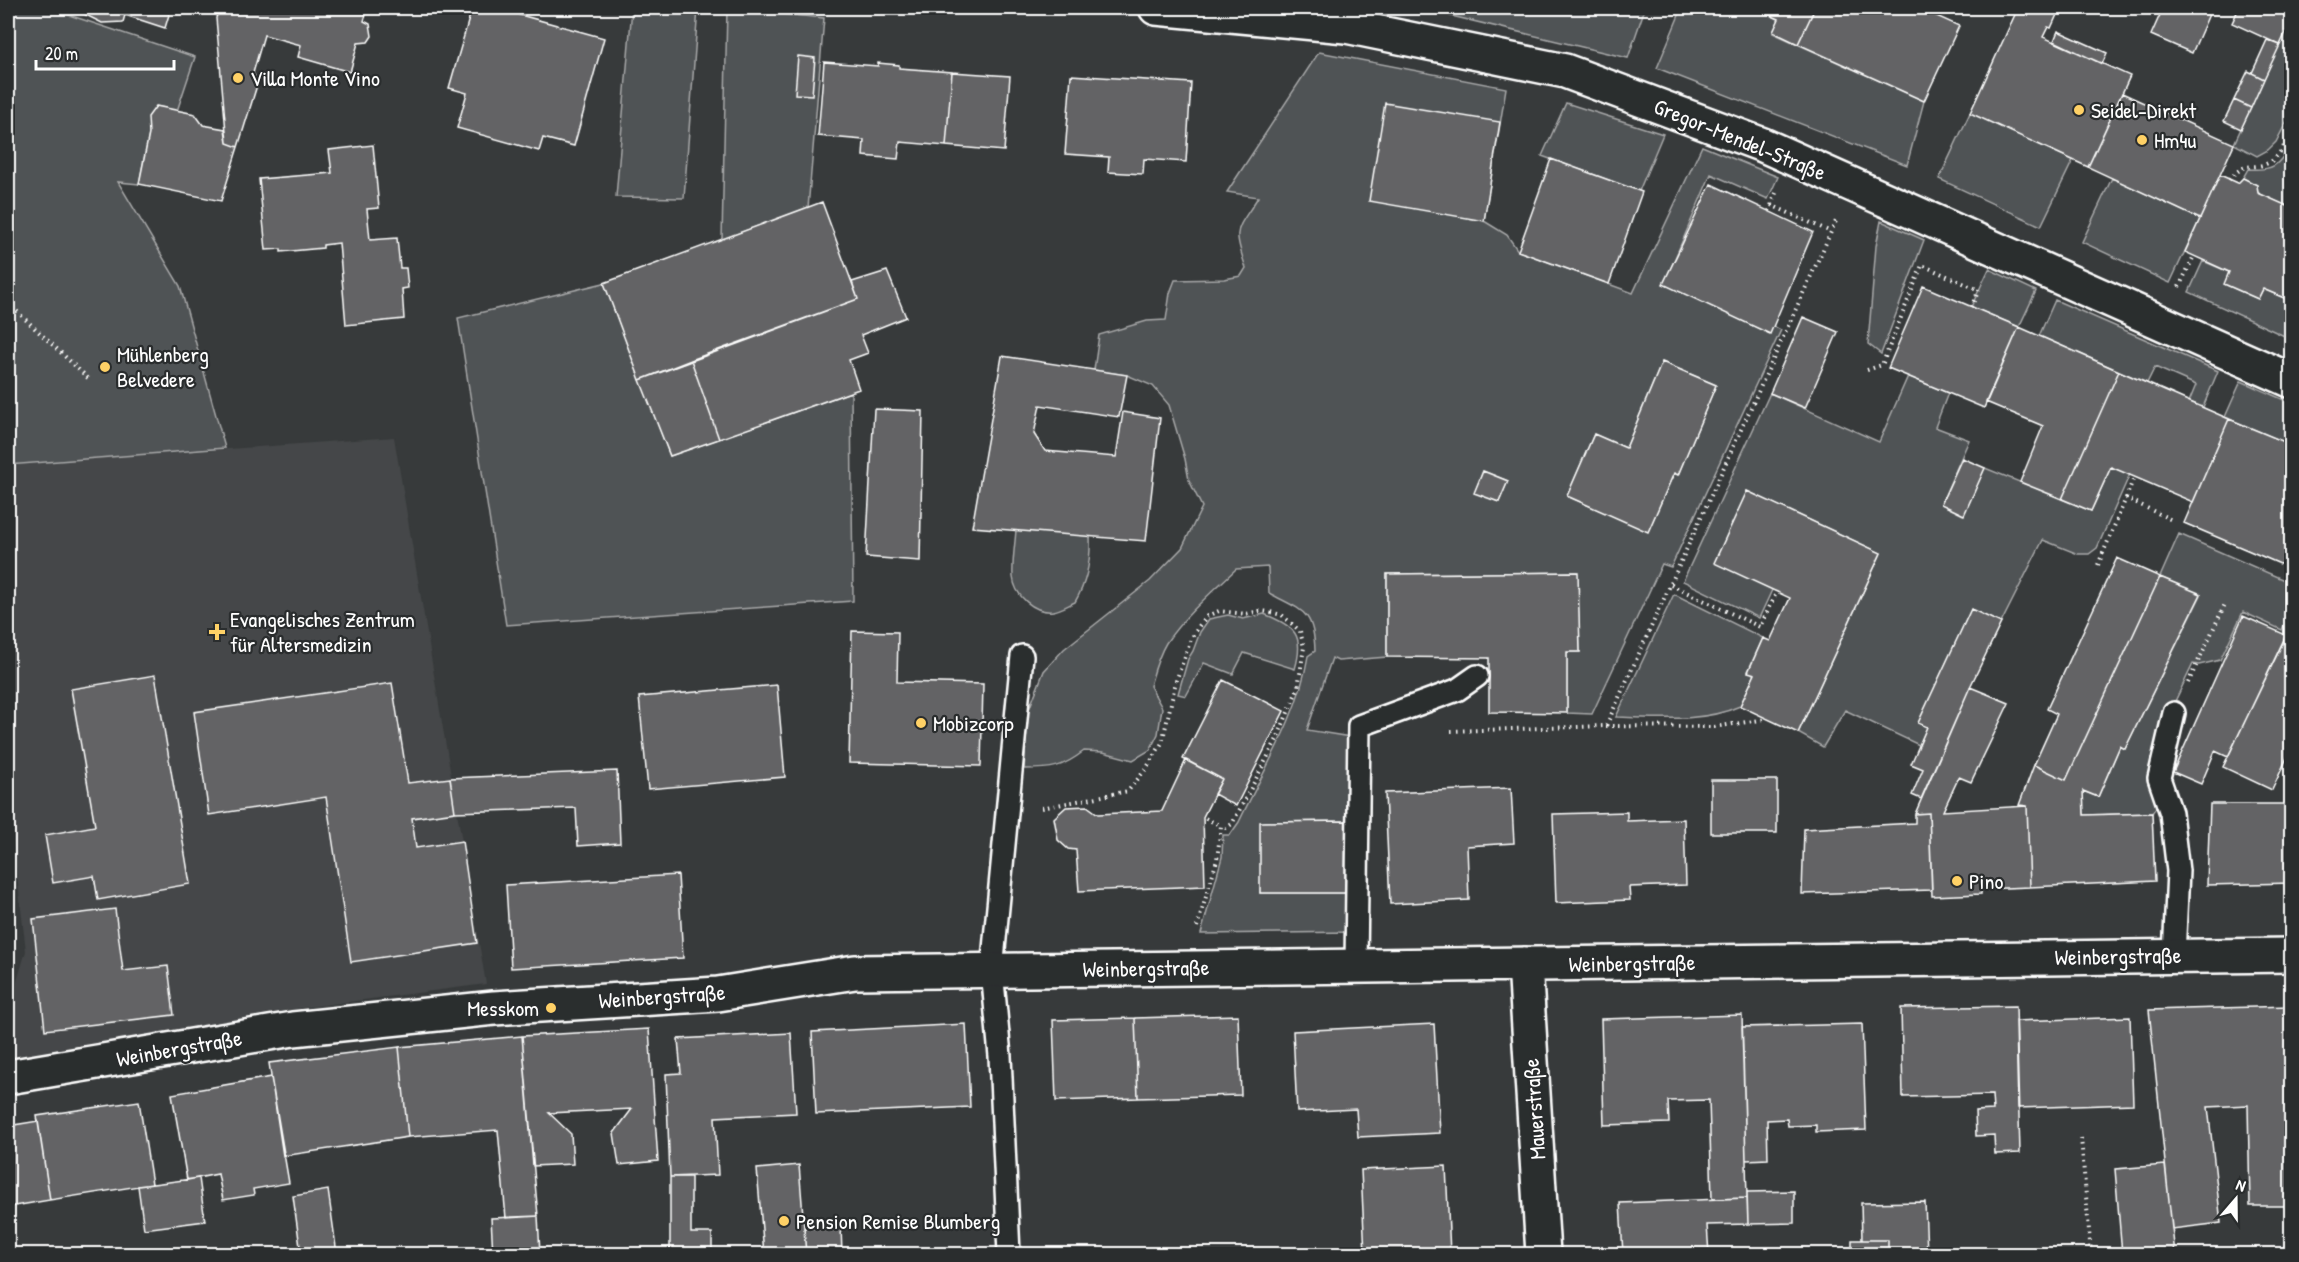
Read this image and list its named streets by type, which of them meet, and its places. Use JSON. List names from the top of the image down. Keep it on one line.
{"streets":{"street":["Gregor-Mendel-Straße","Weinbergstraße","Mauerstraße"]},"crossings":[["Weinbergstraße","Mauerstraße"]],"places":{"other":["Villa Monte Vino","Seidel-Direkt","Hm4u","Mühlenberg Belvedere","Mobizcorp","Pino","Messkom","Pension Remise Blumberg"],"health":["Evangelisches Zentrum für Altersmedizin"]},"scale_bar":"20 m","north":"top"}
